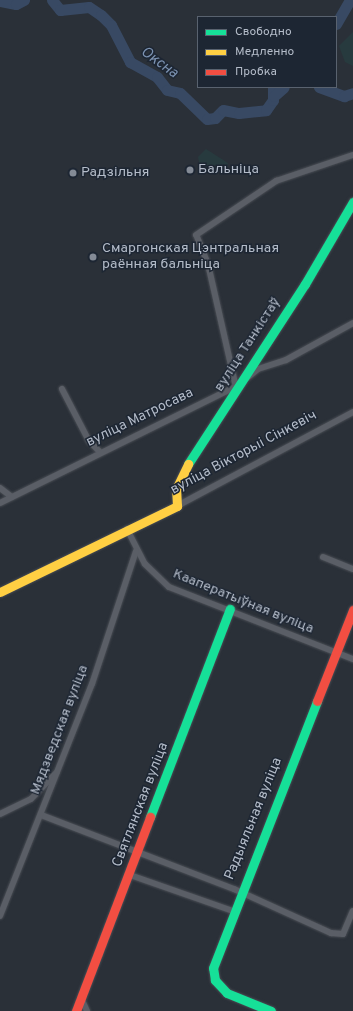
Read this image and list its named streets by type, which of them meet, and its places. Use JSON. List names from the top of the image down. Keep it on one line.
{"streets":{"street":["вуліца Танкістаў","вуліца Матросава","вуліца Вікторыі Сінкевіч","Кааператыўная вуліца","Мядзведская вуліца","Святлянская вуліца","Радыяльная вуліца"]},"crossings":[["вуліца Танкістаў","вуліца Матросава"],["вуліца Танкістаў","вуліца Вікторыі Сінкевіч"],["вуліца Вікторыі Сінкевіч","Кааператыўная вуліца"],["Кааператыўная вуліца","Мядзведская вуліца"],["Кааператыўная вуліца","Святлянская вуліца"],["Кааператыўная вуліца","Радыяльная вуліца"]],"water":["Оксна"],"places":["Бальніца","Радзільня","Смаргонская Цэнтральная раённая бальніца"],"legend":["Свободно","Медленно","Пробка"]}
